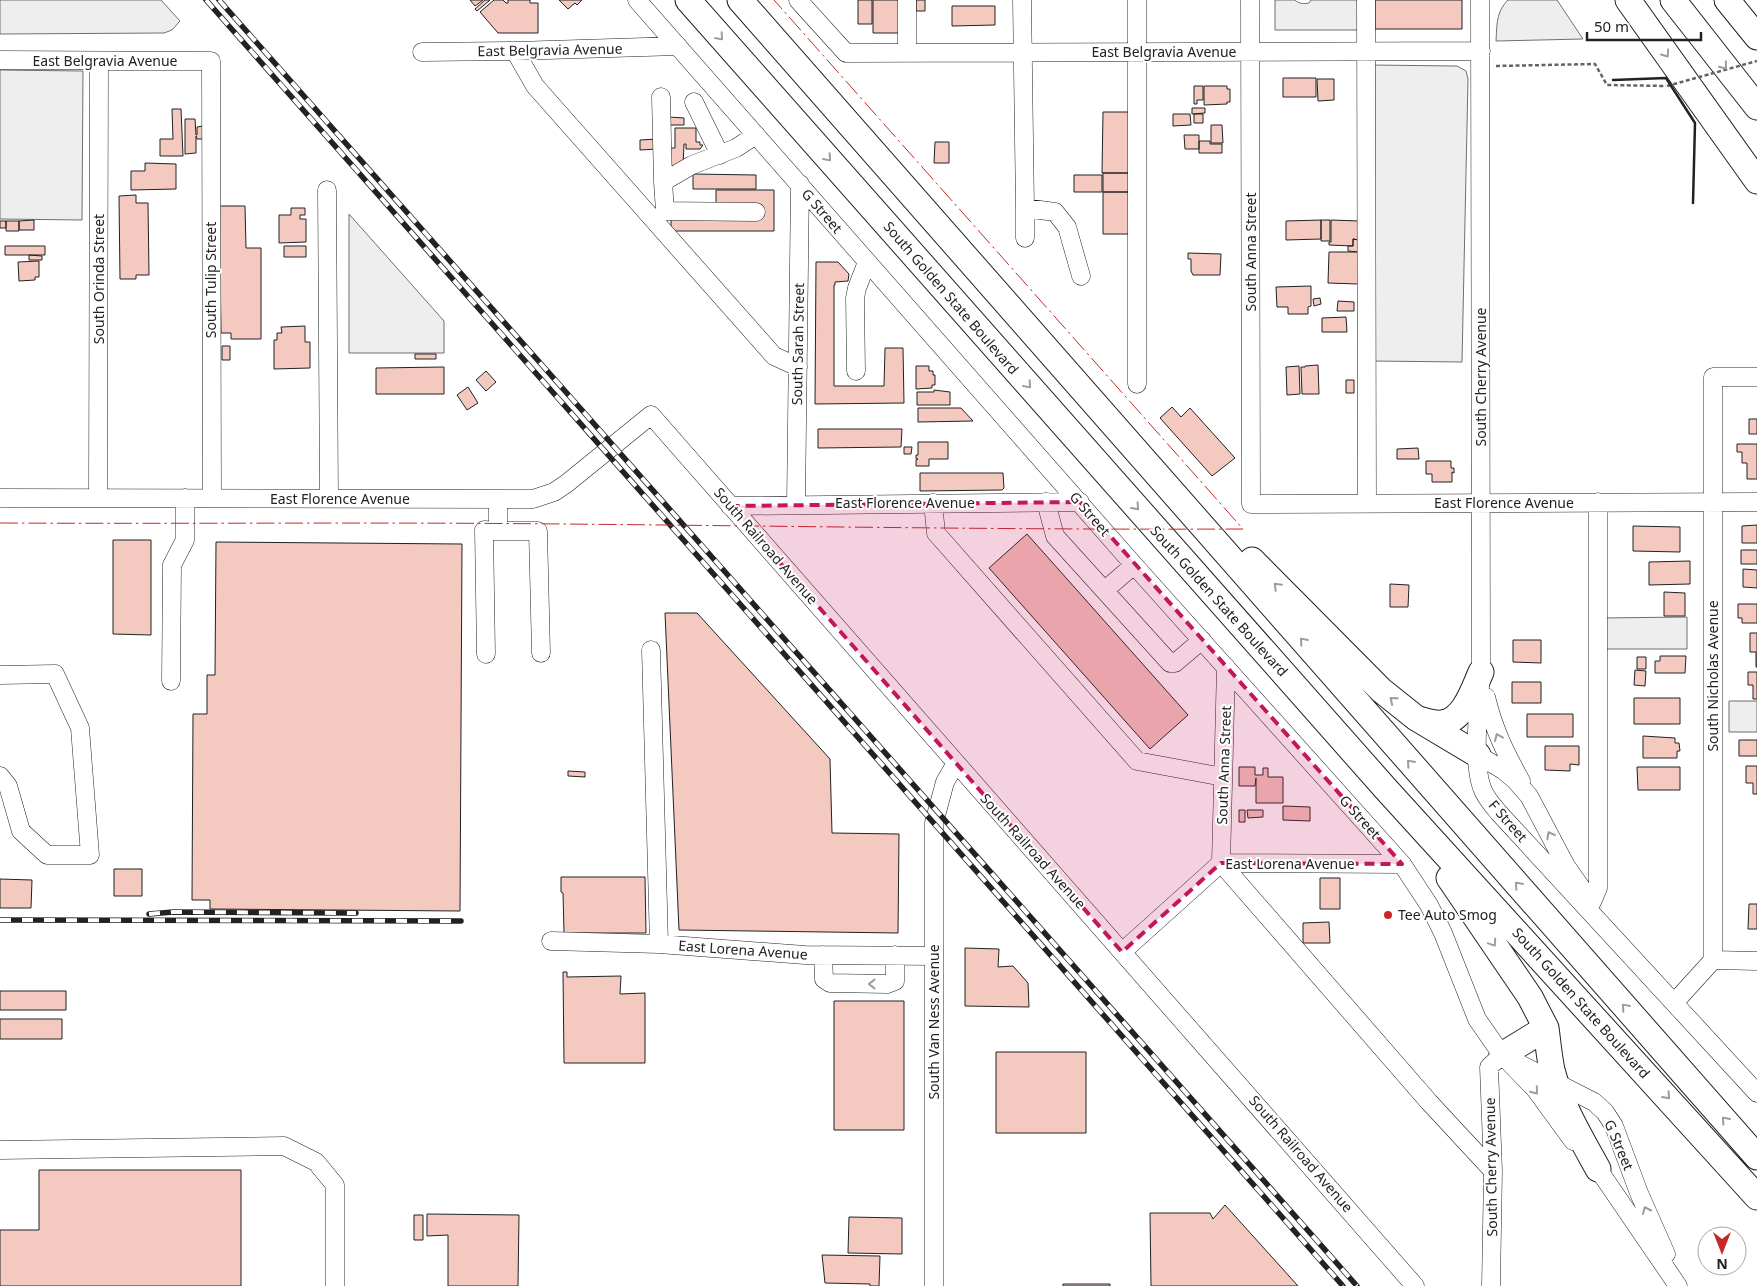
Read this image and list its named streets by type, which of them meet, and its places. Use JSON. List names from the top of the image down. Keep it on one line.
{"streets":{"highway":["South Golden State Boulevard"],"street":["East Belgravia Avenue","G Street","South Anna Street","South Orinda Street","South Tulip Street","South Sarah Street","South Cherry Avenue","East Florence Avenue","South Railroad Avenue","South Nicholas Avenue","F Street","East Lorena Avenue","South Van Ness Avenue"]},"crossings":[["East Belgravia Avenue","G Street"],["East Belgravia Avenue","South Anna Street"],["East Belgravia Avenue","South Orinda Street"],["East Belgravia Avenue","South Tulip Street"],["East Belgravia Avenue","South Cherry Avenue"],["G Street","South Anna Street"],["G Street","South Sarah Street"],["G Street","South Cherry Avenue"],["G Street","East Florence Avenue"],["G Street","East Lorena Avenue"],["South Anna Street","East Florence Avenue"],["South Anna Street","East Lorena Avenue"],["South Orinda Street","East Florence Avenue"],["South Tulip Street","East Florence Avenue"],["South Sarah Street","East Florence Avenue"],["South Cherry Avenue","East Florence Avenue"],["South Cherry Avenue","F Street"],["East Florence Avenue","South Railroad Avenue"],["East Florence Avenue","South Nicholas Avenue"],["South Railroad Avenue","East Lorena Avenue"],["South Railroad Avenue","South Van Ness Avenue"],["East Lorena Avenue","South Van Ness Avenue"]],"places":["Tee Auto Smog"],"scale_bar":"50 m","north":"bottom"}
